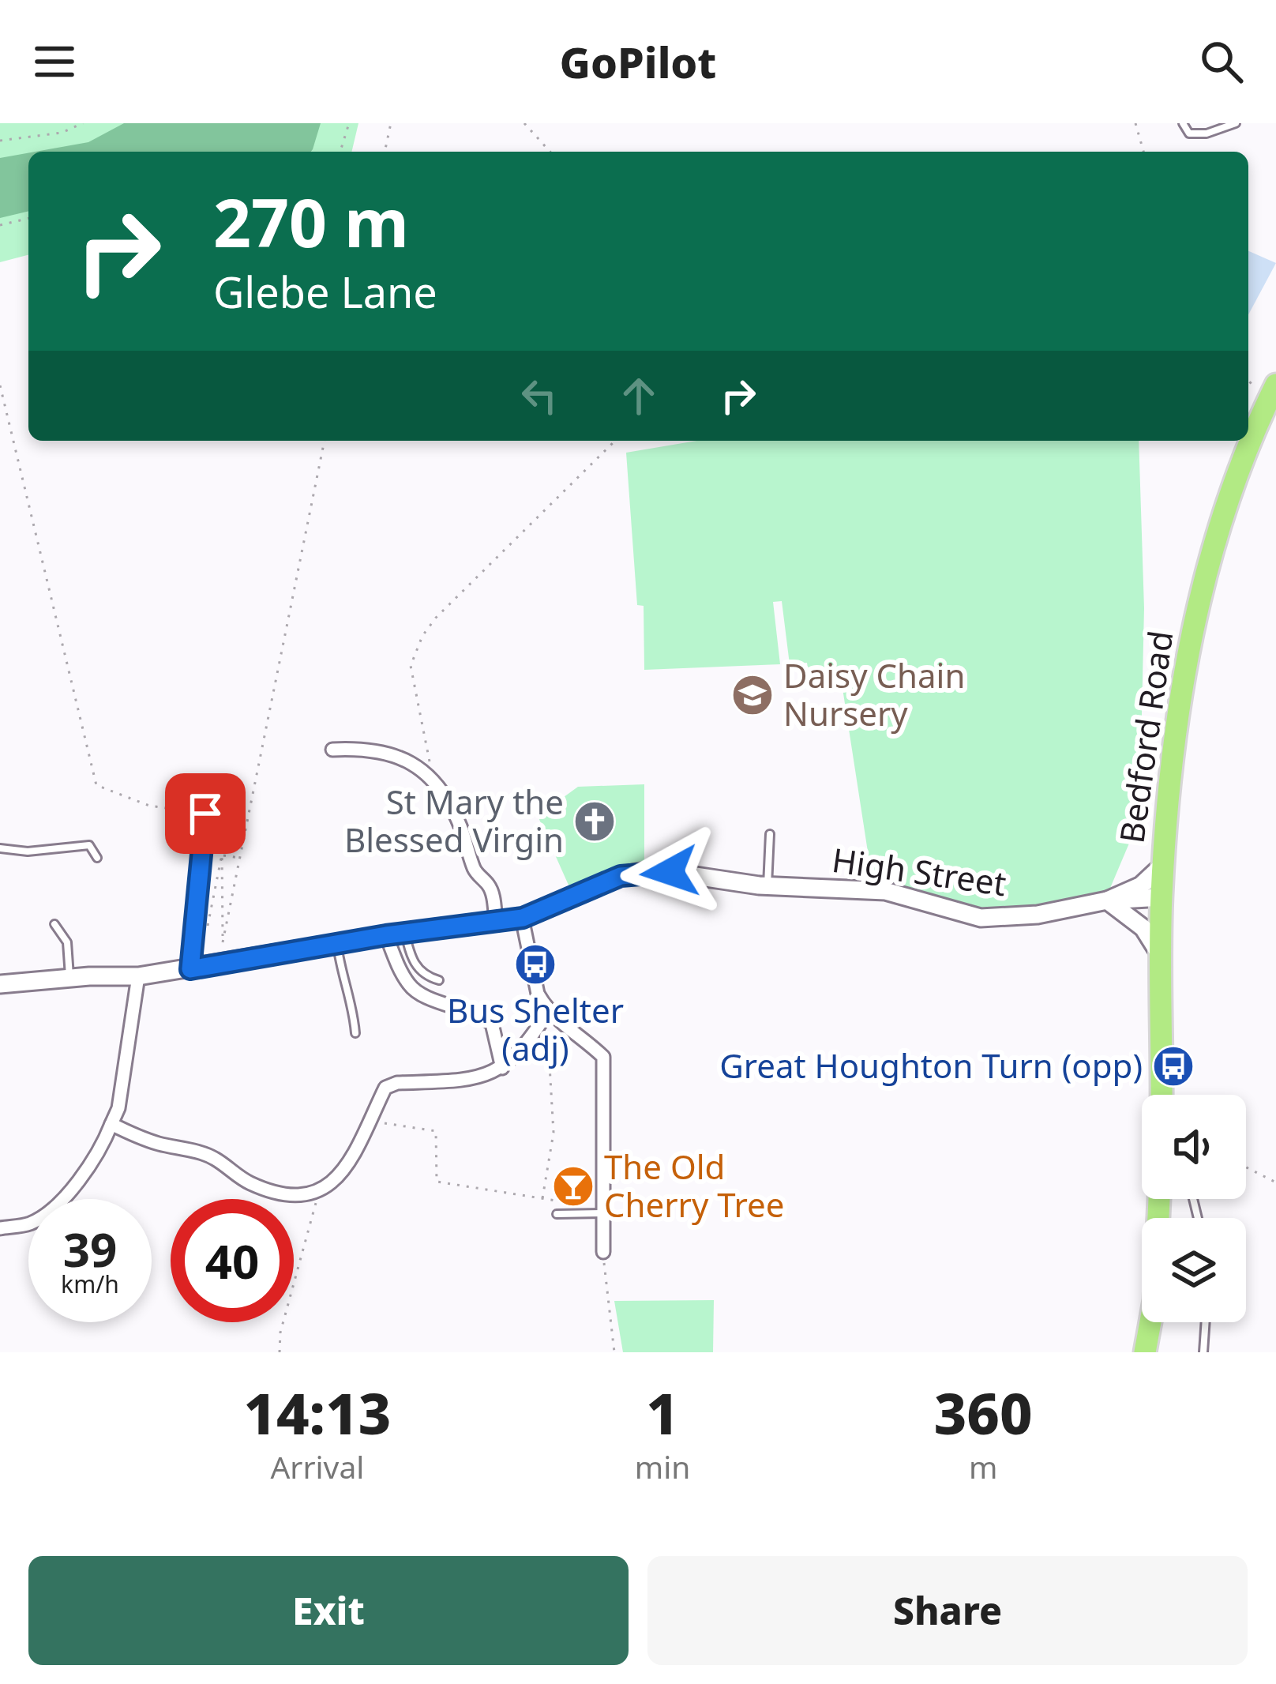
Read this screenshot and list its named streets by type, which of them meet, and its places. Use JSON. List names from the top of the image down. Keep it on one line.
{"streets":{"highway":["Bedford Road"],"street":["High Street"]},"crossings":[["Bedford Road","High Street"]],"places":{"school or university":["Daisy Chain Nursery"],"church":["St Mary the Blessed Virgin"],"bus stop":["Bus Shelter (adj)","Great Houghton Turn (opp)"],"bar":["The Old Cherry Tree"]},"page":{"header":"GoPilot","turn":["270 m","Glebe Lane"],"speed":"39 km/h","limit":"40","eta":["14:13","Arrival","1","min","360","m"],"buttons":["Exit","Share"]}}
